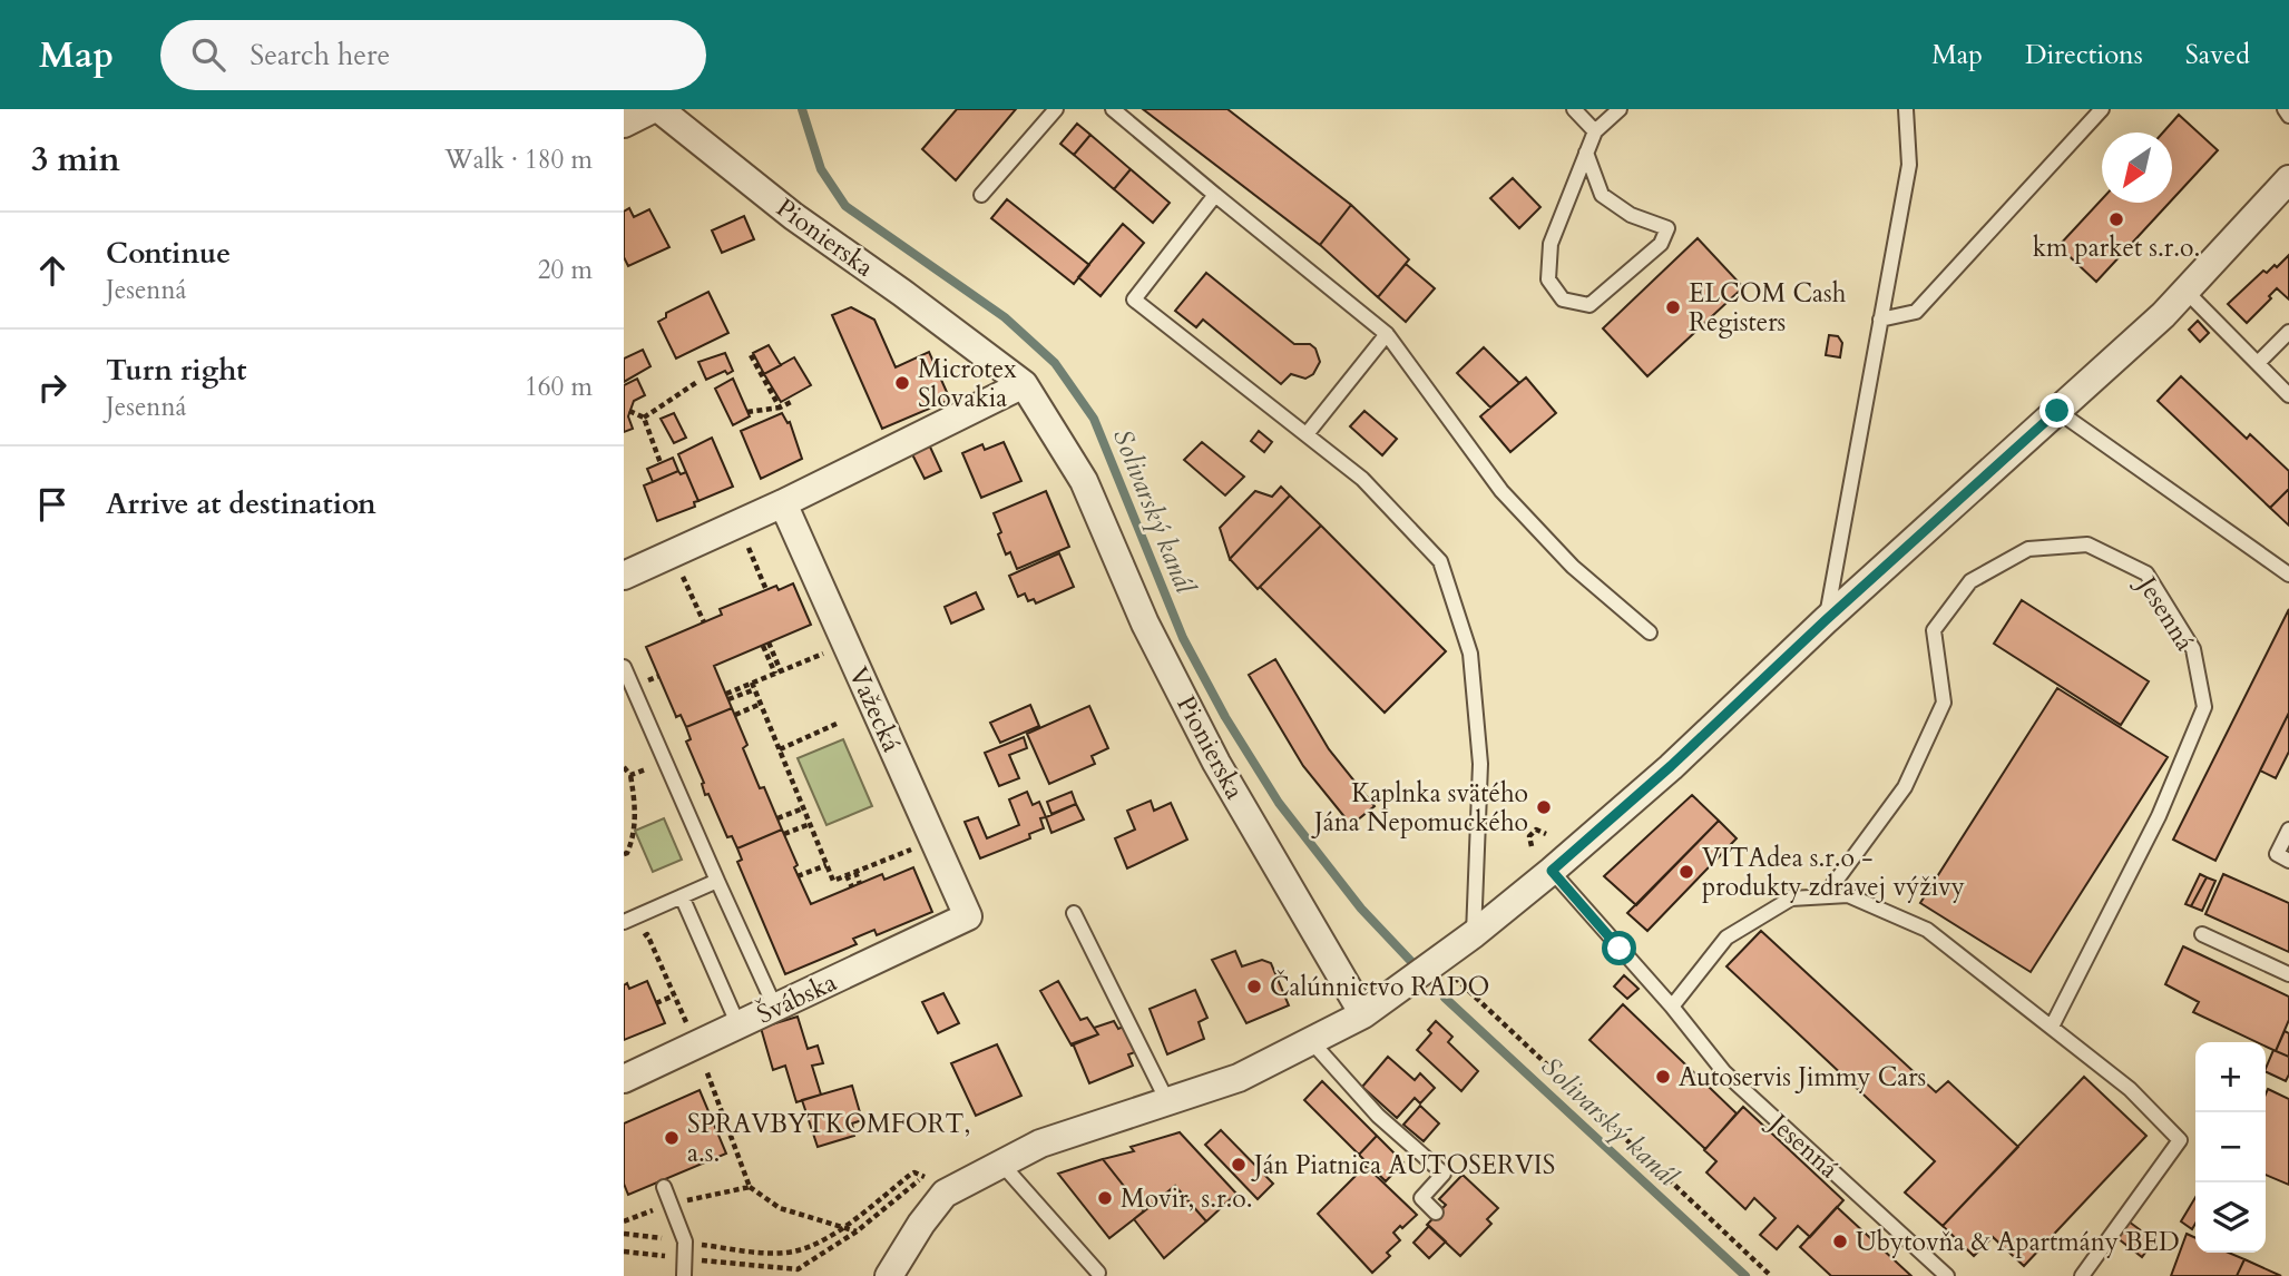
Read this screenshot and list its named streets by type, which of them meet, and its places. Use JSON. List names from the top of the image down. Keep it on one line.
{"streets":{"street":["Pionierska","Važecká","Švábska"],"lane":["Jesenná"]},"crossings":[["Važecká","Švábska"]],"water":["Solivarský kanál"],"places":["km parket s.r.o.","ELCOM Cash Registers","Microtex Slovakia","Kaplnka svätého Jána Nepomuckého","VITAdea s.r.o - produkty zdravej výživy","Čalúnnictvo RADO","Autoservis Jimmy Cars","SPRAVBYTKOMFORT, a.s.","Ján Piatnica AUTOSERVIS","Movir, s.r.o.","Ubytovňa & Apartmány BED"],"north":"bottom left","page":{"header":"Map","search":"Search here","nav":["Map","Directions","Saved"],"heading":["3 min","Walk · 180 m"],"list":[["Continue","Jesenná","20 m"],["Turn right","Jesenná","160 m"],"Arrive at destination"],"map_buttons":["+","−"]}}
